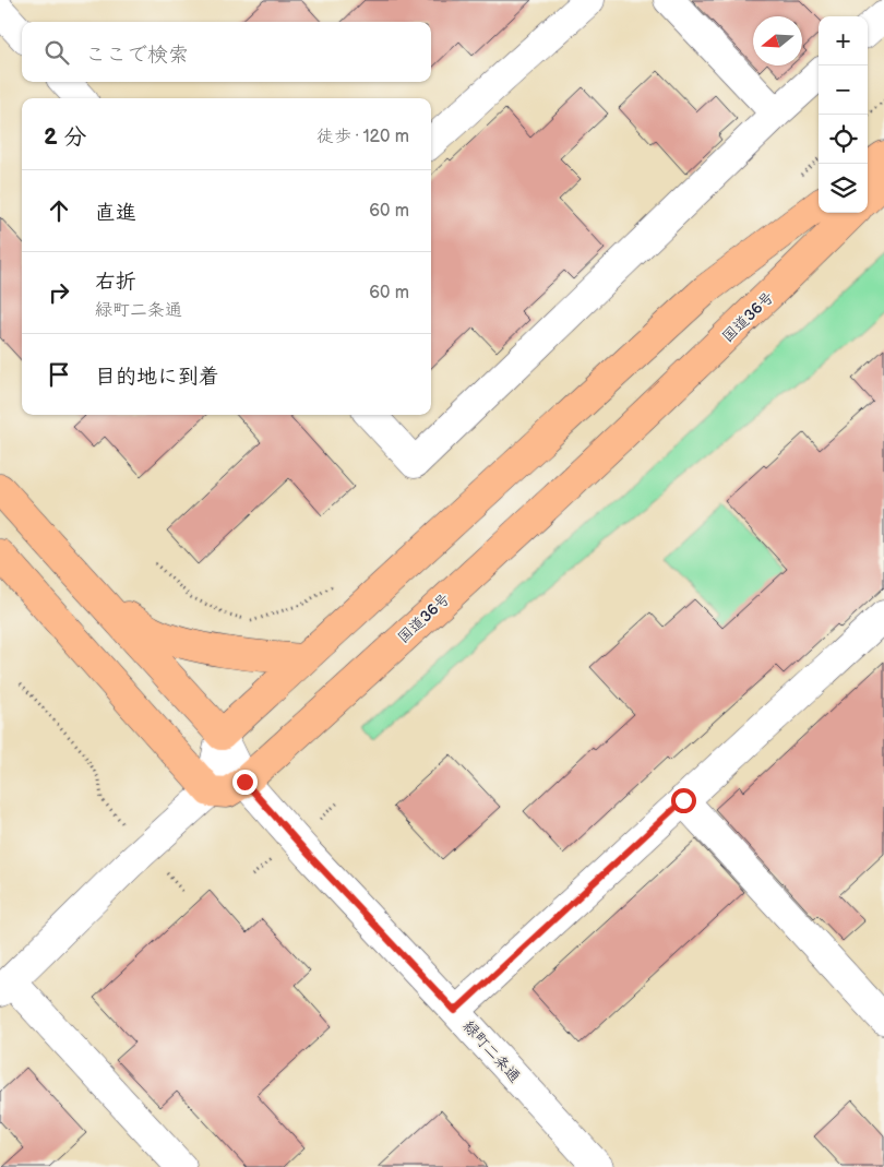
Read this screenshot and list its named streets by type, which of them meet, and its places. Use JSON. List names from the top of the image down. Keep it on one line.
{"streets":{"highway":["国道36号"],"street":["緑町二条通"]},"crossings":[["国道36号","緑町二条通"]],"north":"left","page":{"map_buttons":["+","−"],"search":"ここで検索","heading":["2 分","徒歩 · 120 m"],"list":[["直進","60 m"],["右折","緑町二条通","60 m"],"目的地に到着"]}}
